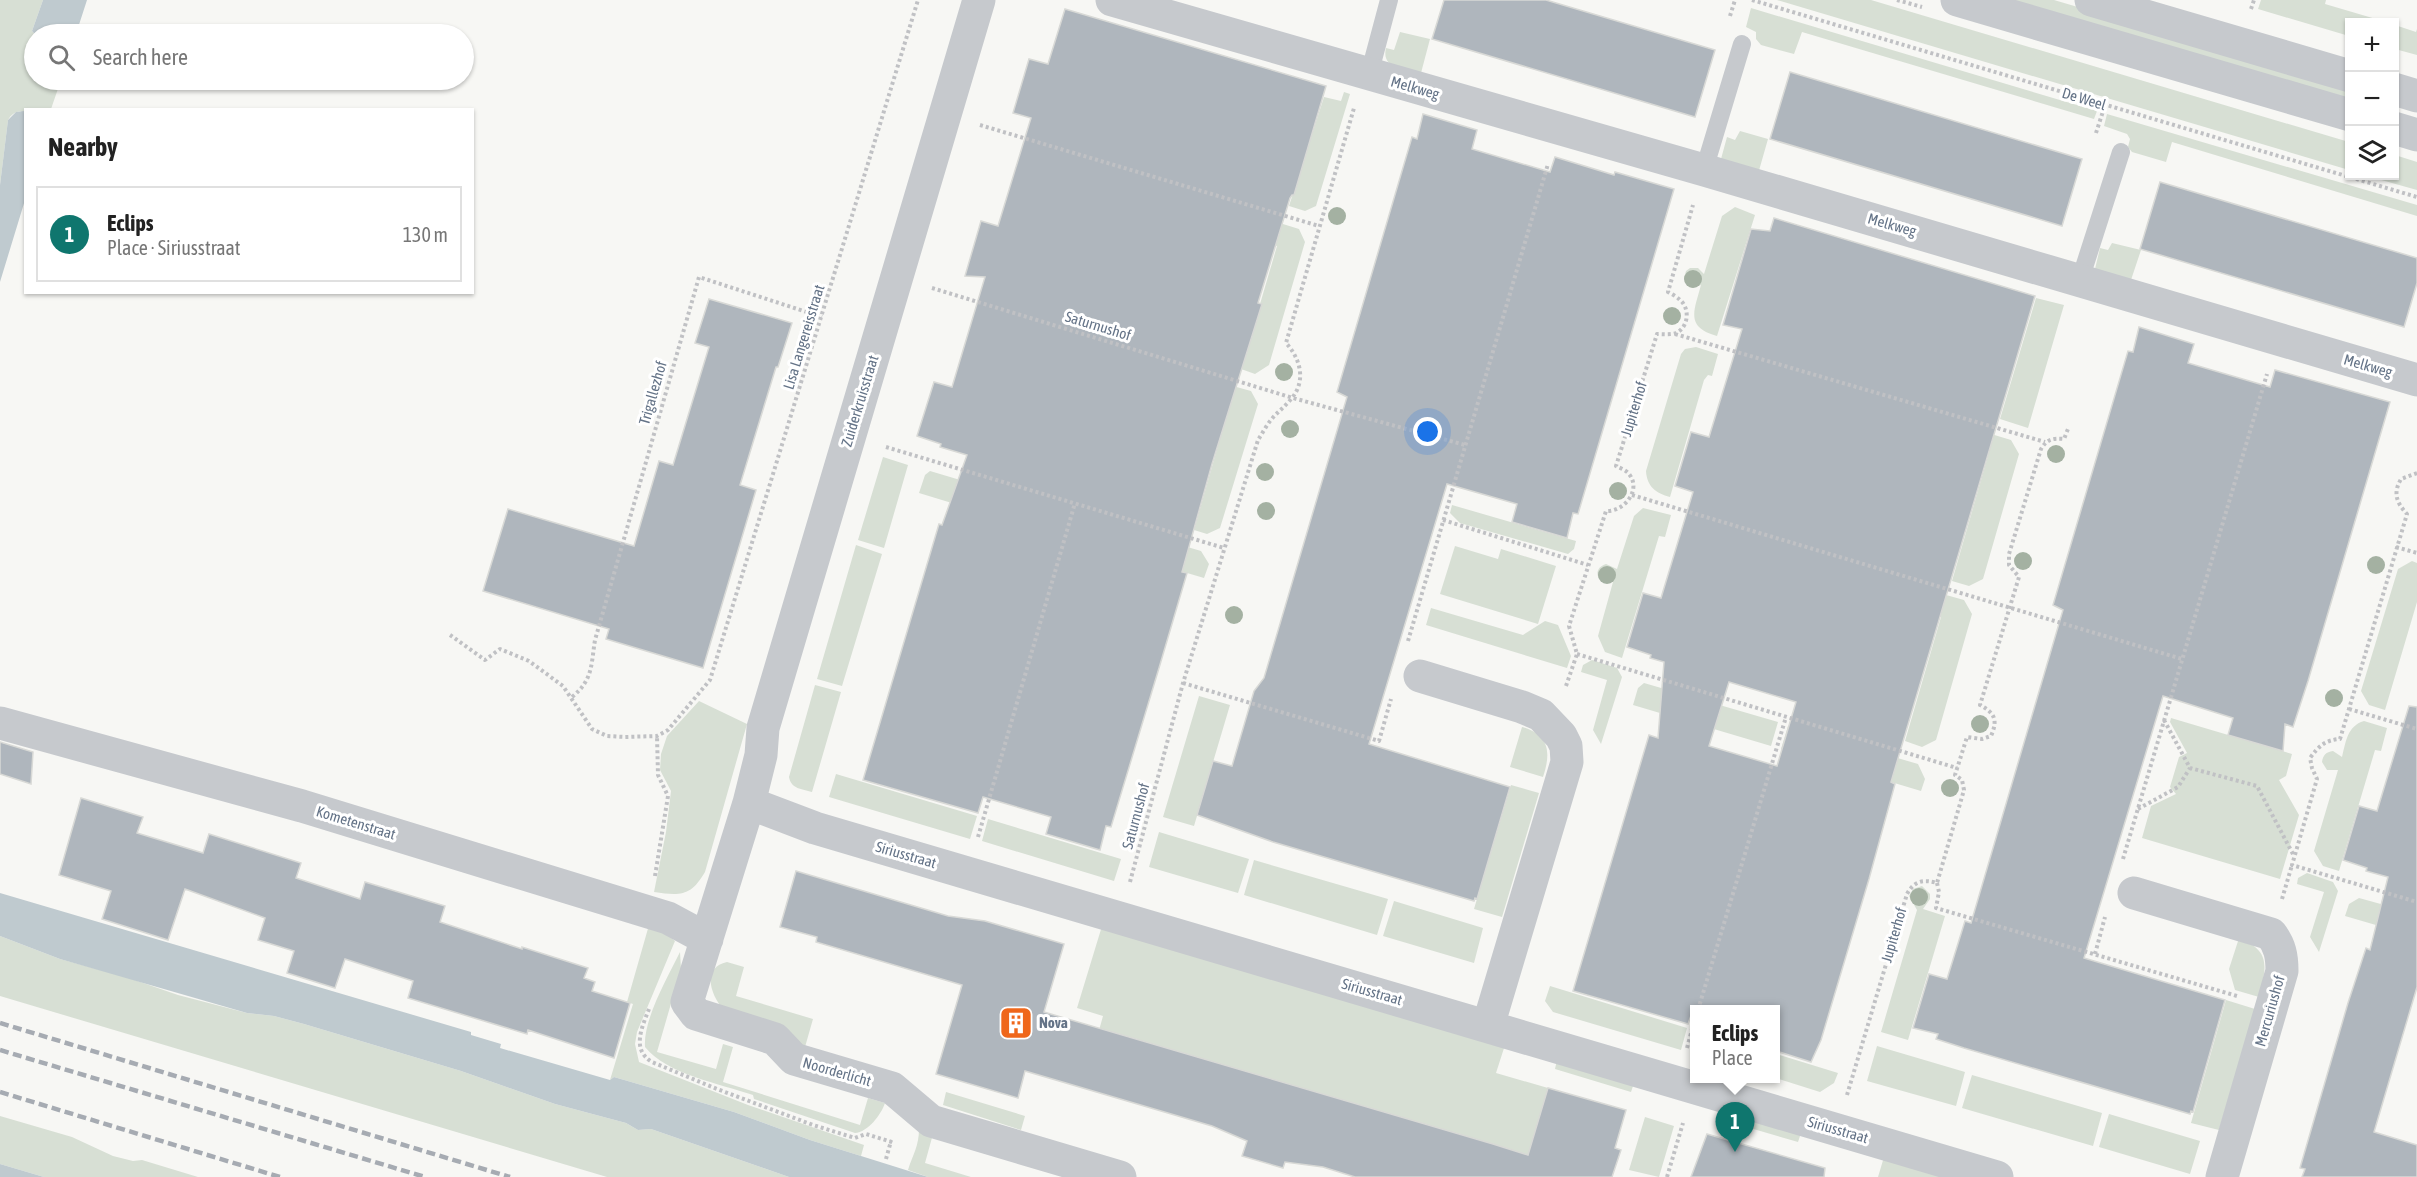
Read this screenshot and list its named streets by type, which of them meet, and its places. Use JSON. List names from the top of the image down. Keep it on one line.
{"streets":{"street":["Melkweg","Zuiderkruisstraat","Kometenstraat","Siriusstraat","Mercuriushof","Noorderlicht"],"path":["De Weel","Saturnushof","Lisa Langereisstraat","Trigallezhof","Jupiterhof"]},"crossings":[["Saturnushof","Zuiderkruisstraat"],["Saturnushof","Siriusstraat"],["Lisa Langereisstraat","Trigallezhof"],["Zuiderkruisstraat","Siriusstraat"],["Zuiderkruisstraat","Noorderlicht"],["Jupiterhof","Siriusstraat"],["Kometenstraat","Noorderlicht"],["Siriusstraat","Noorderlicht"]],"places":{"building":["Nova"]},"page":{"map_buttons":["+","−"],"search":"Search here","heading":"Nearby","list":[{"mark":"1","name":"Eclips","note":"Place · Siriusstraat","value":"130 m"}],"popup":["Eclips","Place"],"pins":"1"}}
